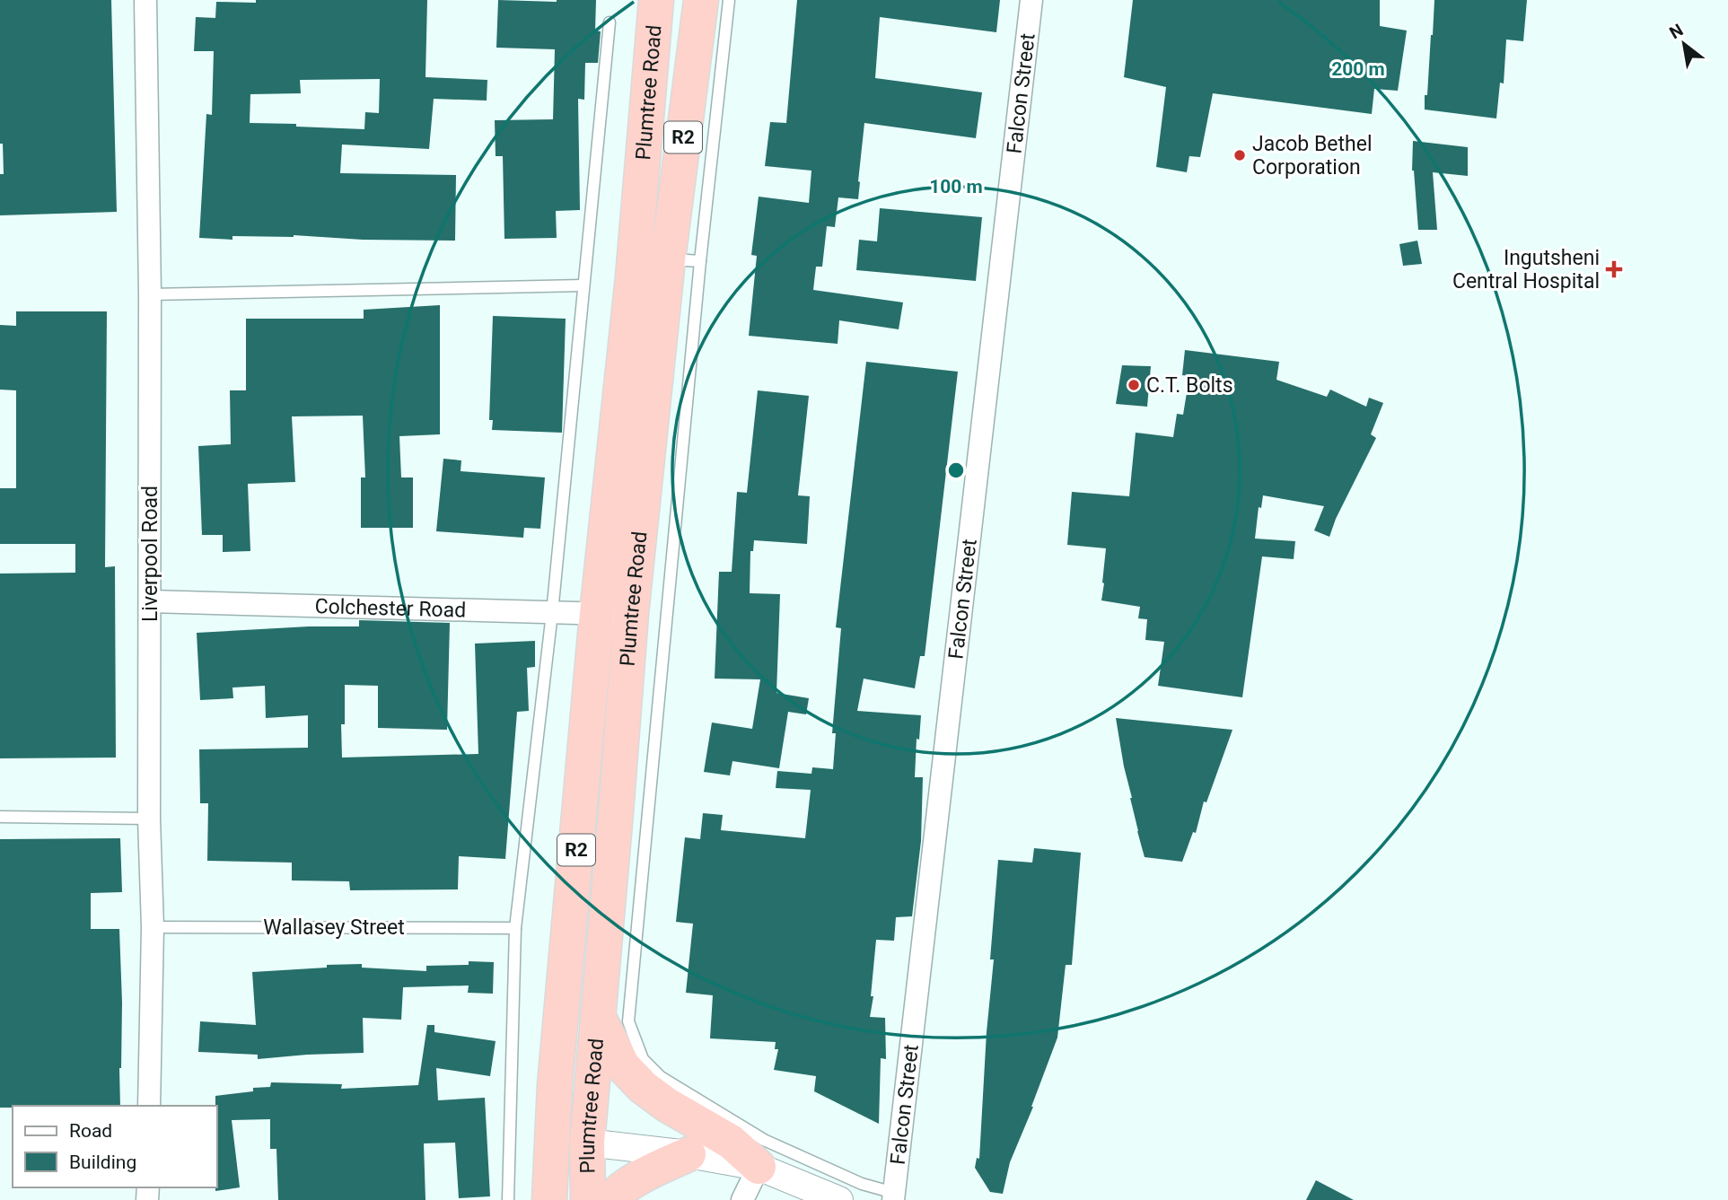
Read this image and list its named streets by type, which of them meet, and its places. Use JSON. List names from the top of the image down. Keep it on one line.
{"streets":{"highway":["Plumtree Road","R2"],"street":["Falcon Street","Liverpool Road","Colchester Road"],"lane":["Wallasey Street"]},"crossings":[["Plumtree Road","Colchester Road"],["Liverpool Road","Colchester Road"],["Liverpool Road","Wallasey Street"]],"places":{"other":["Jacob Bethel Corporation","C.T. Bolts"],"health":["Ingutsheni Central Hospital"]},"legend":["Road","Building"],"north":"top left","rings":["200 m","100 m"]}
